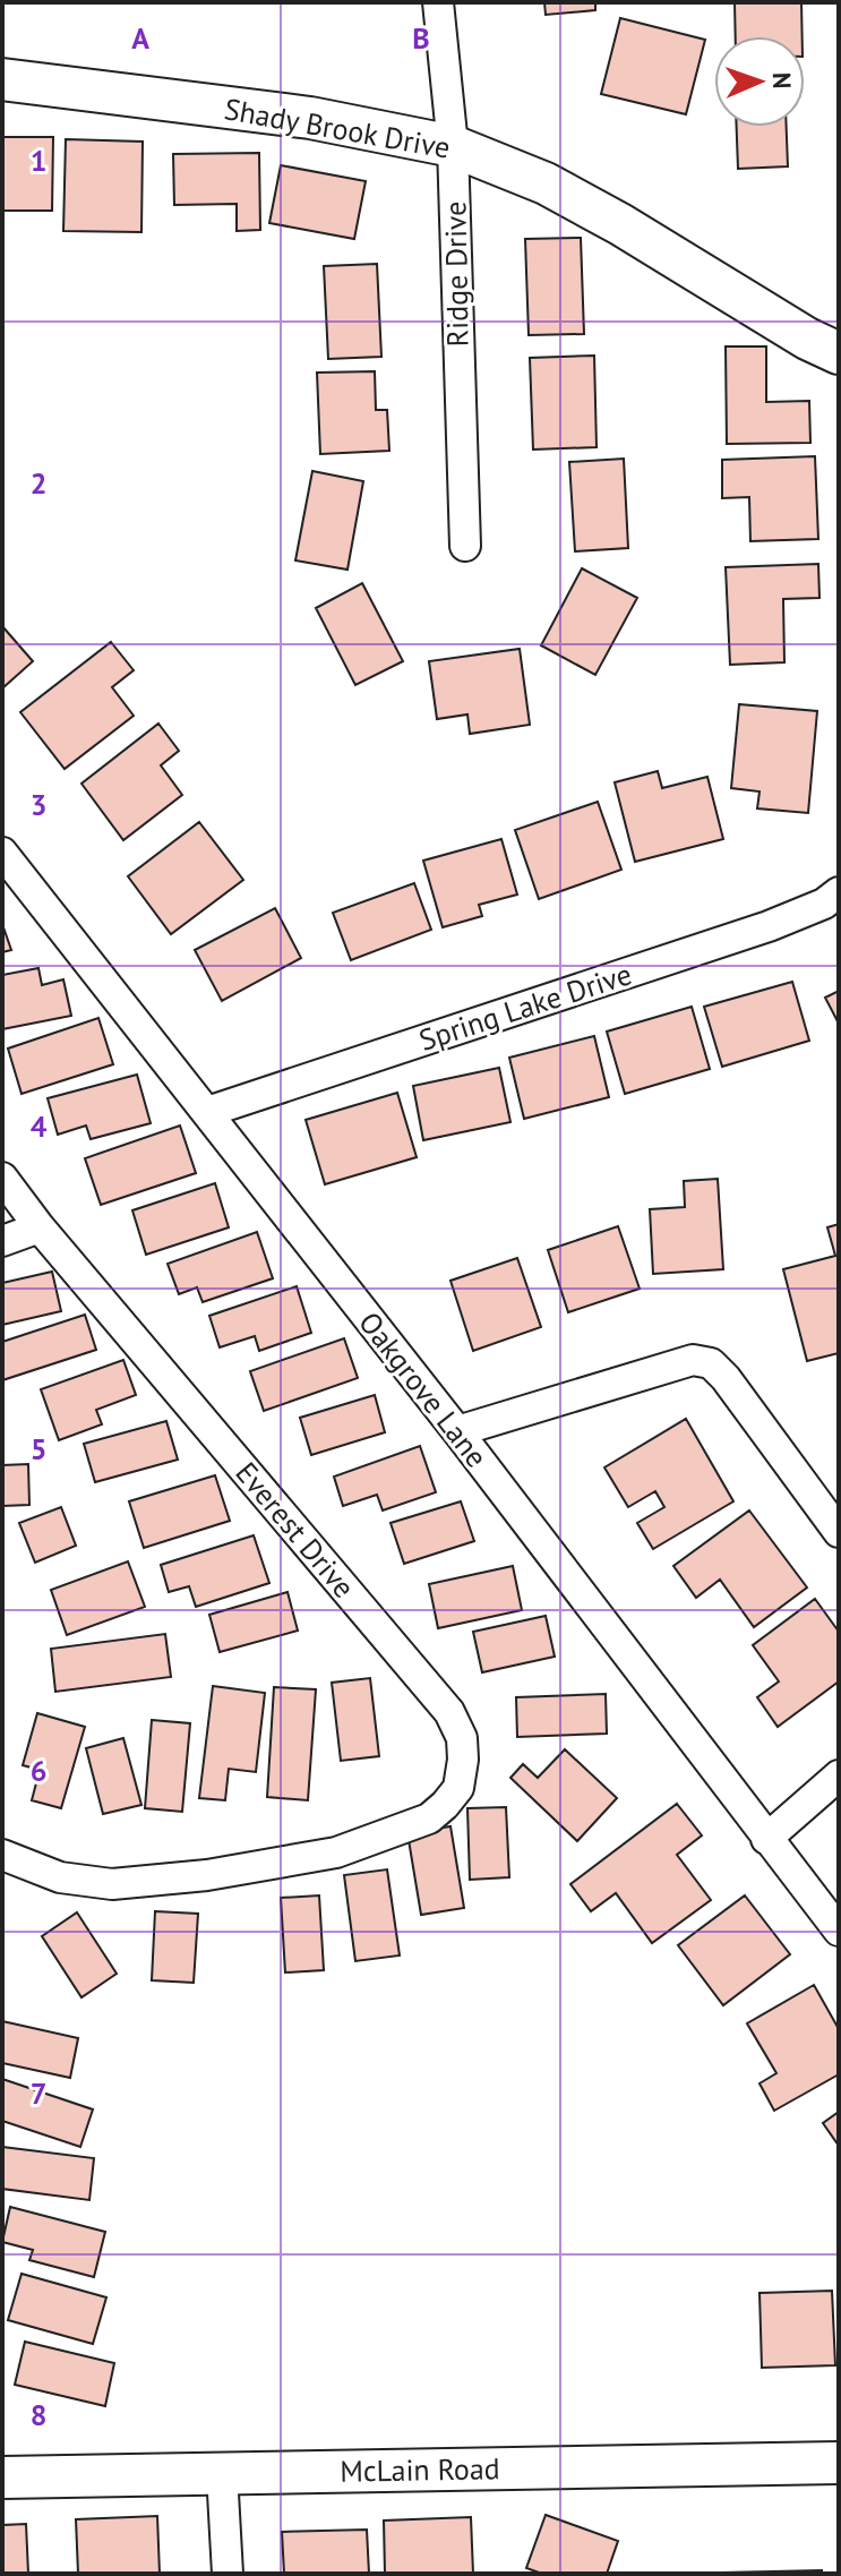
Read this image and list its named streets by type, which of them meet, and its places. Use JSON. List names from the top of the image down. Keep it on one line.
{"streets":{"street":["Shady Brook Drive","Ridge Drive","Spring Lake Drive","Oakgrove Lane","Everest Drive","McLain Road"]},"crossings":[["Shady Brook Drive","Ridge Drive"],["Spring Lake Drive","Oakgrove Lane"]],"north":"right","grid":{"columns":["A","B"],"rows":["1","2","3","4","5","6","7","8"]}}
